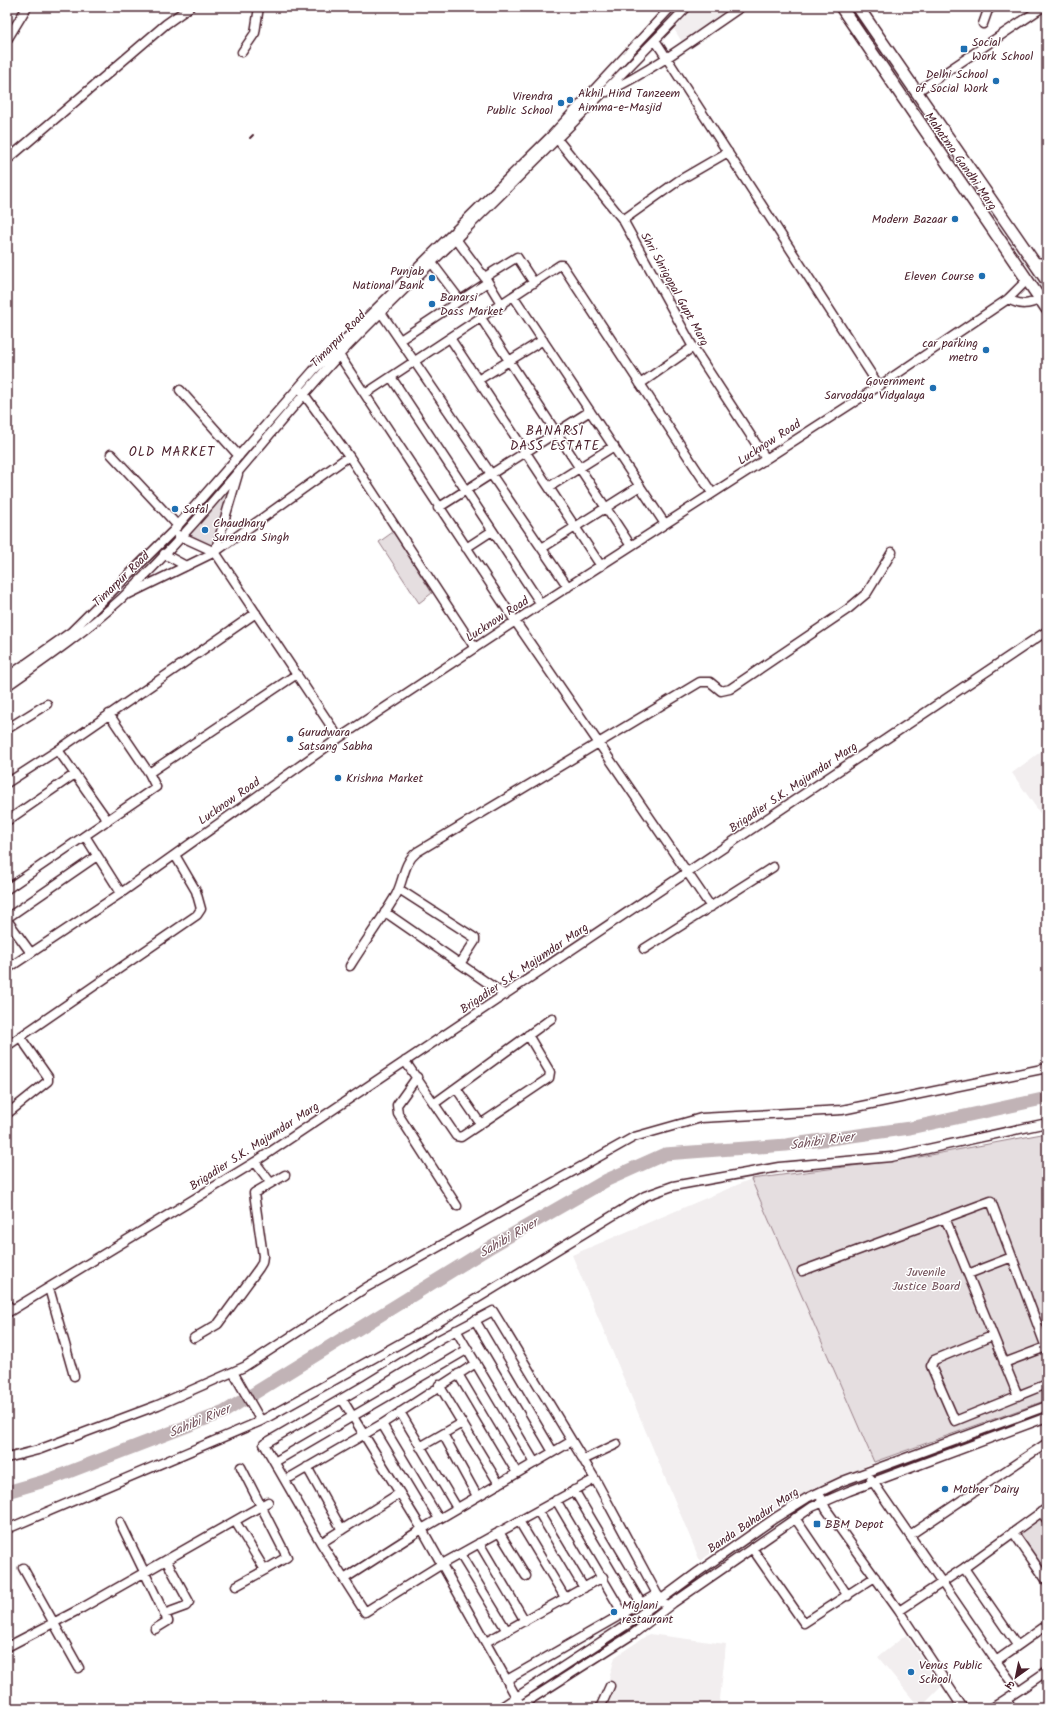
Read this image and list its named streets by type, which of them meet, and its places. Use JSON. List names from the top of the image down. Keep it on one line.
{"streets":{"main road":["Mahatma Gandhi Marg"],"street":["Shri Shrigopal Gupt Marg","Timarpur Road","Lucknow Road","Brigadier S.K. Majumdar Marg","Banda Bahadur Marg"]},"crossings":[["Mahatma Gandhi Marg","Lucknow Road"],["Shri Shrigopal Gupt Marg","Timarpur Road"],["Shri Shrigopal Gupt Marg","Lucknow Road"]],"districts":["BANARSI DASS ESTATE","OLD MARKET"],"water":["Sahibi River"],"parks":["Juvenile Justice Board"],"places":{"transit":["Social Work School","BBM Depot"],"other":["Delhi School of Social Work","Akhil Hind Tanzeem Aimma-e-Masjid","Virendra Public School","Modern Bazaar","Eleven Course","Punjab National Bank","Banarsi Dass Market","car parking metro","Government Sarvodaya Vidyalaya","Safal","Chaudhary Surendra Singh","Gurudwara Satsang Sabha","Krishna Market","Mother Dairy","Miglani restaurant","Venus Public School"]},"north":"bottom left"}
